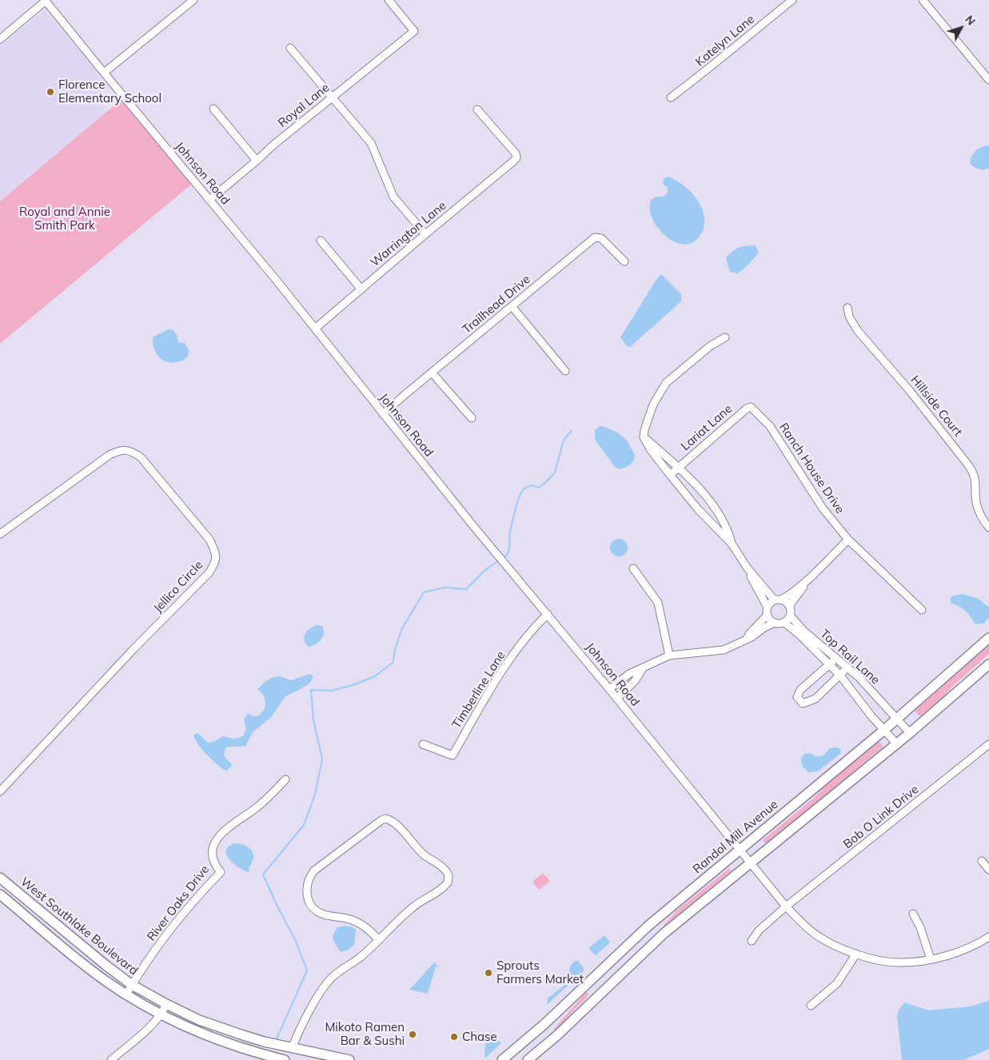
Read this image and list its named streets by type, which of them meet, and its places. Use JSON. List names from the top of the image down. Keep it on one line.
{"streets":{"main road":["Randol Mill Avenue","West Southlake Boulevard"],"street":["Katelyn Lane","Royal Lane","Johnson Road","Warrington Lane","Trailhead Drive","Hillside Court","Lariat Lane","Ranch House Drive","Jellico Circle","Top Rail Lane","Timberline Lane","Bob O Link Drive","River Oaks Drive"]},"crossings":[["Royal Lane","Johnson Road"],["Johnson Road","Warrington Lane"],["Johnson Road","Trailhead Drive"],["Johnson Road","Timberline Lane"],["Johnson Road","Bob O Link Drive"],["Johnson Road","Randol Mill Avenue"],["Lariat Lane","Ranch House Drive"],["Top Rail Lane","Randol Mill Avenue"],["River Oaks Drive","West Southlake Boulevard"]],"parks":["Royal and Annie Smith Park"],"places":["Florence Elementary School","Sprouts Farmers Market","Mikoto Ramen Bar & Sushi","Chase"],"north":"top right"}
